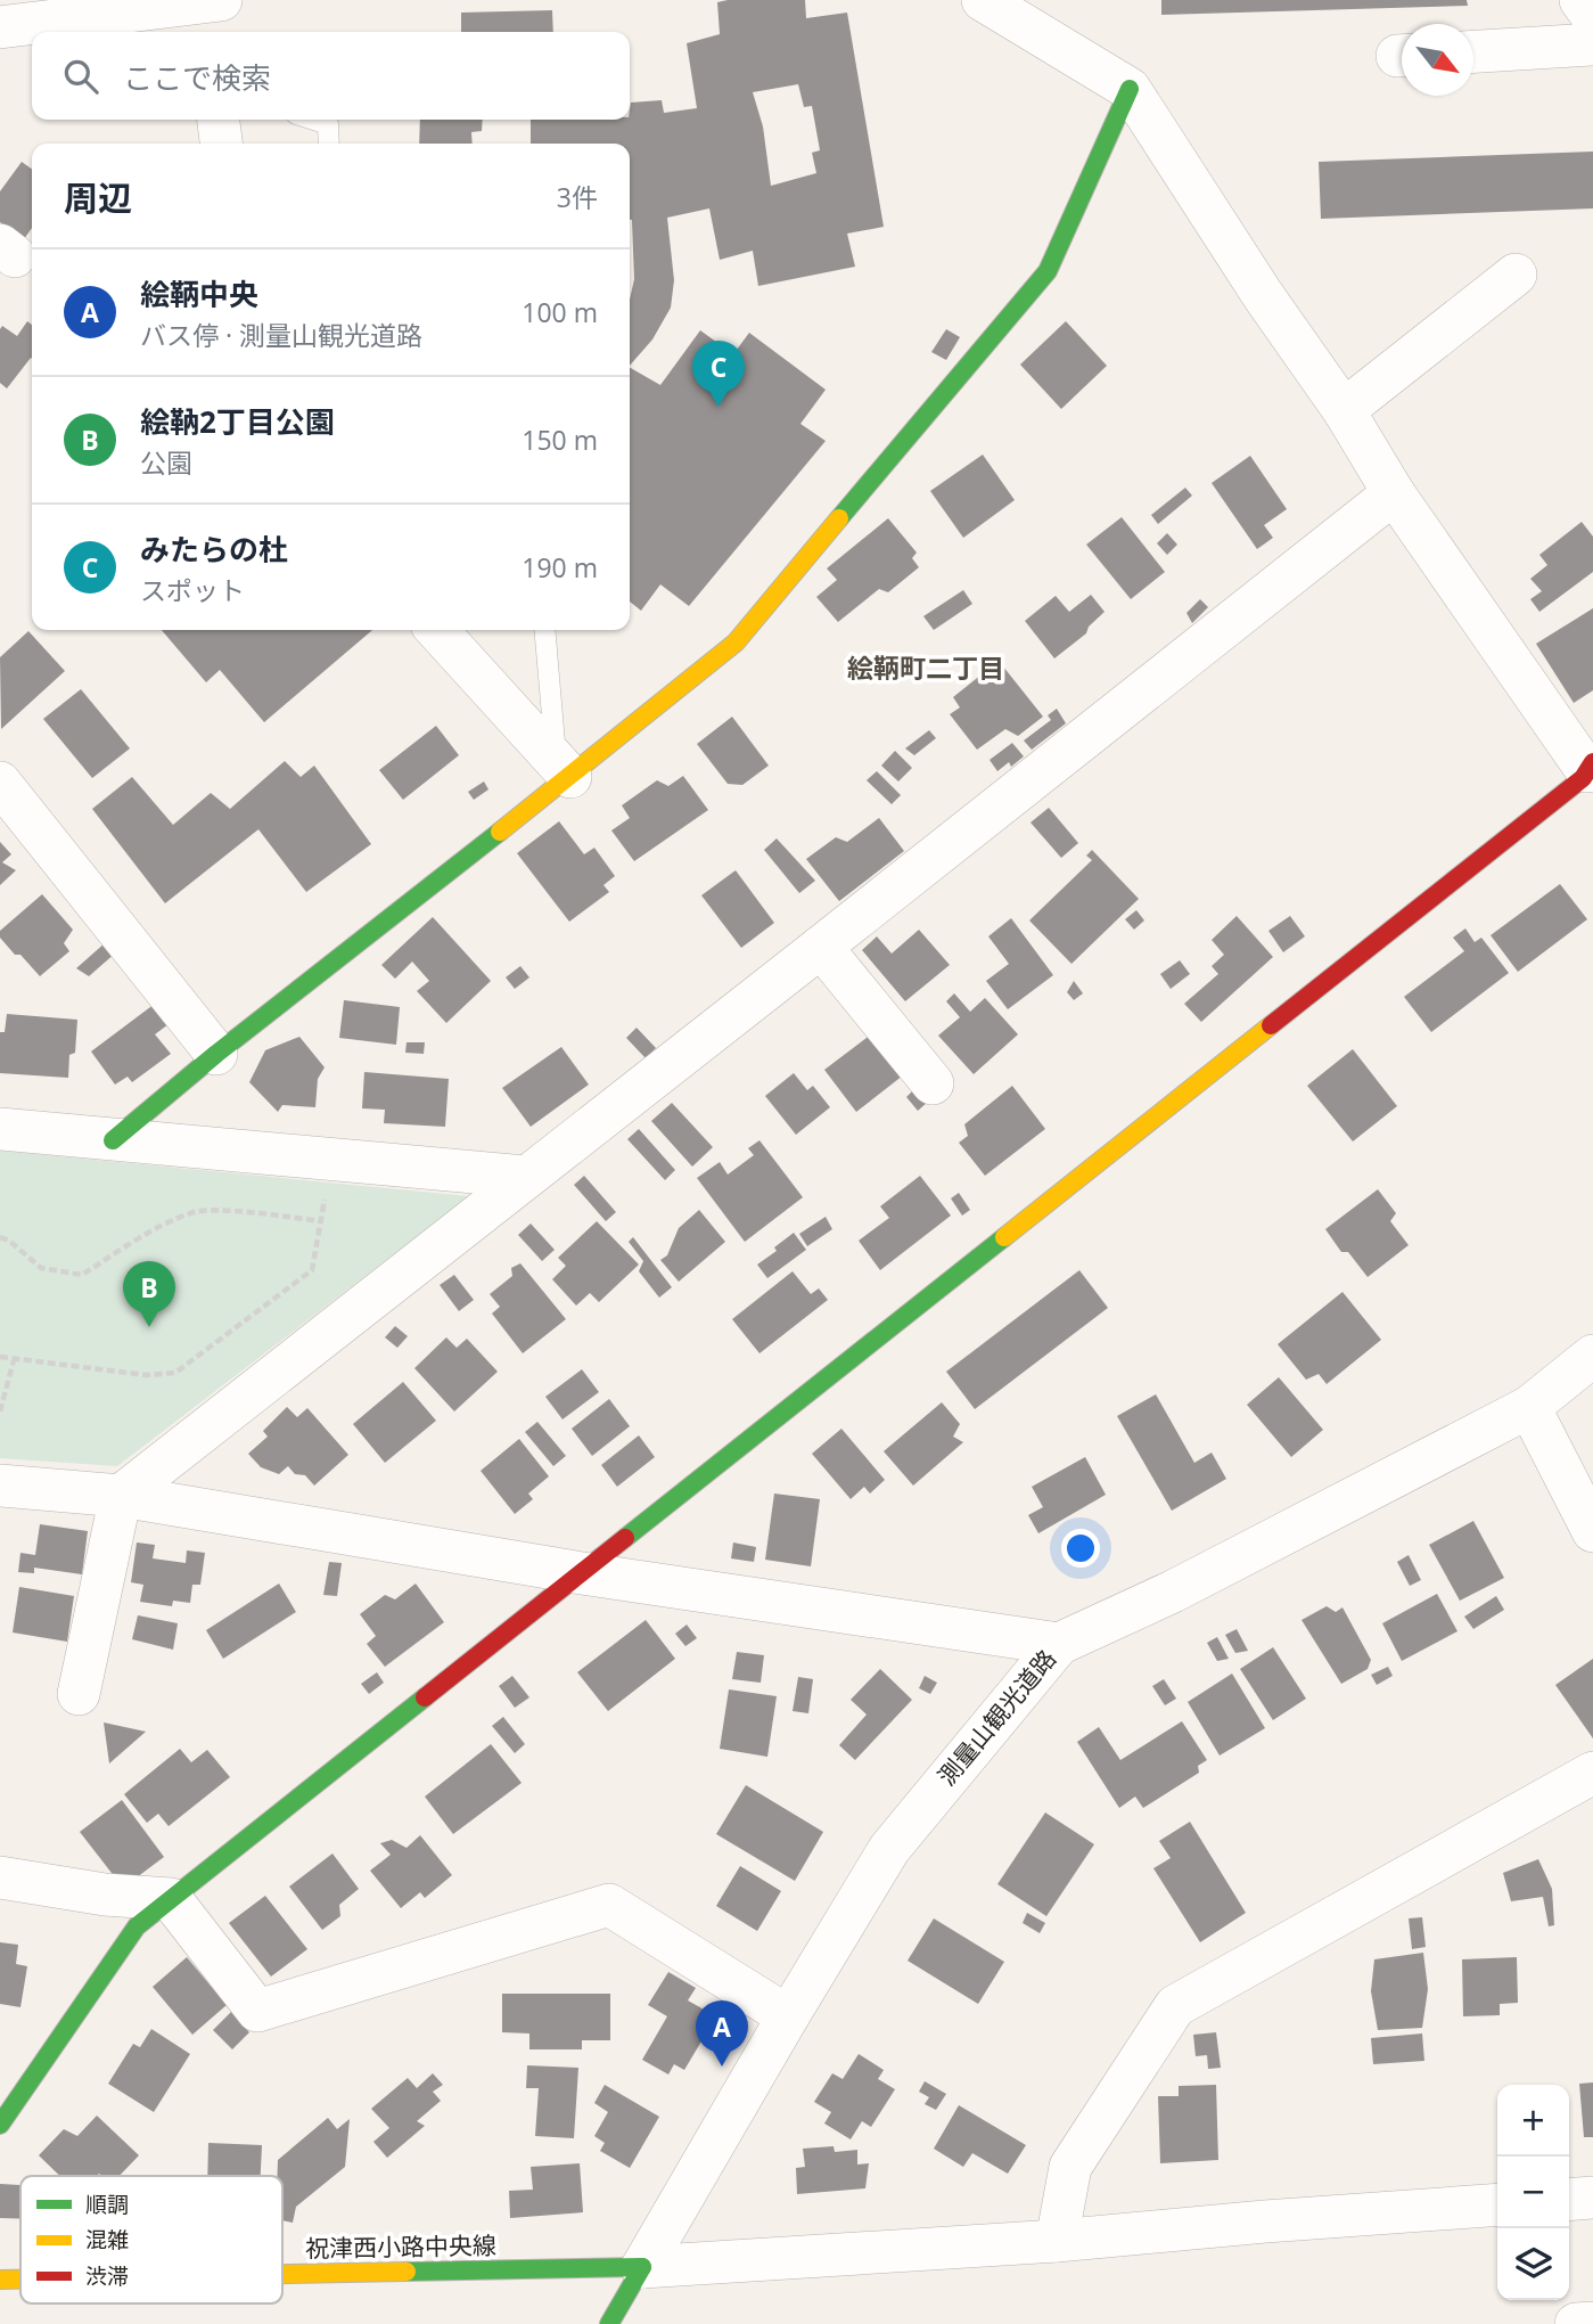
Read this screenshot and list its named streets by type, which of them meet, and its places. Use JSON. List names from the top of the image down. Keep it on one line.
{"streets":{"street":["測量山観光道路","祝津西小路中央線"]},"crossings":[["測量山観光道路","祝津西小路中央線"]],"districts":["絵鞆町二丁目"],"legend":["順調","混雑","渋滞"],"north":"bottom right","page":{"search":"ここで検索","heading":["周辺","3件"],"list":[{"mark":"A","name":"絵鞆中央","note":"バス停 · 測量山観光道路","value":"100 m"},{"mark":"B","name":"絵靹2丁目公園","note":"公園","value":"150 m"},{"mark":"C","name":"みたらの杜","note":"スポット","value":"190 m"}],"pins":["C","B","A"],"map_buttons":["+","−"]}}
